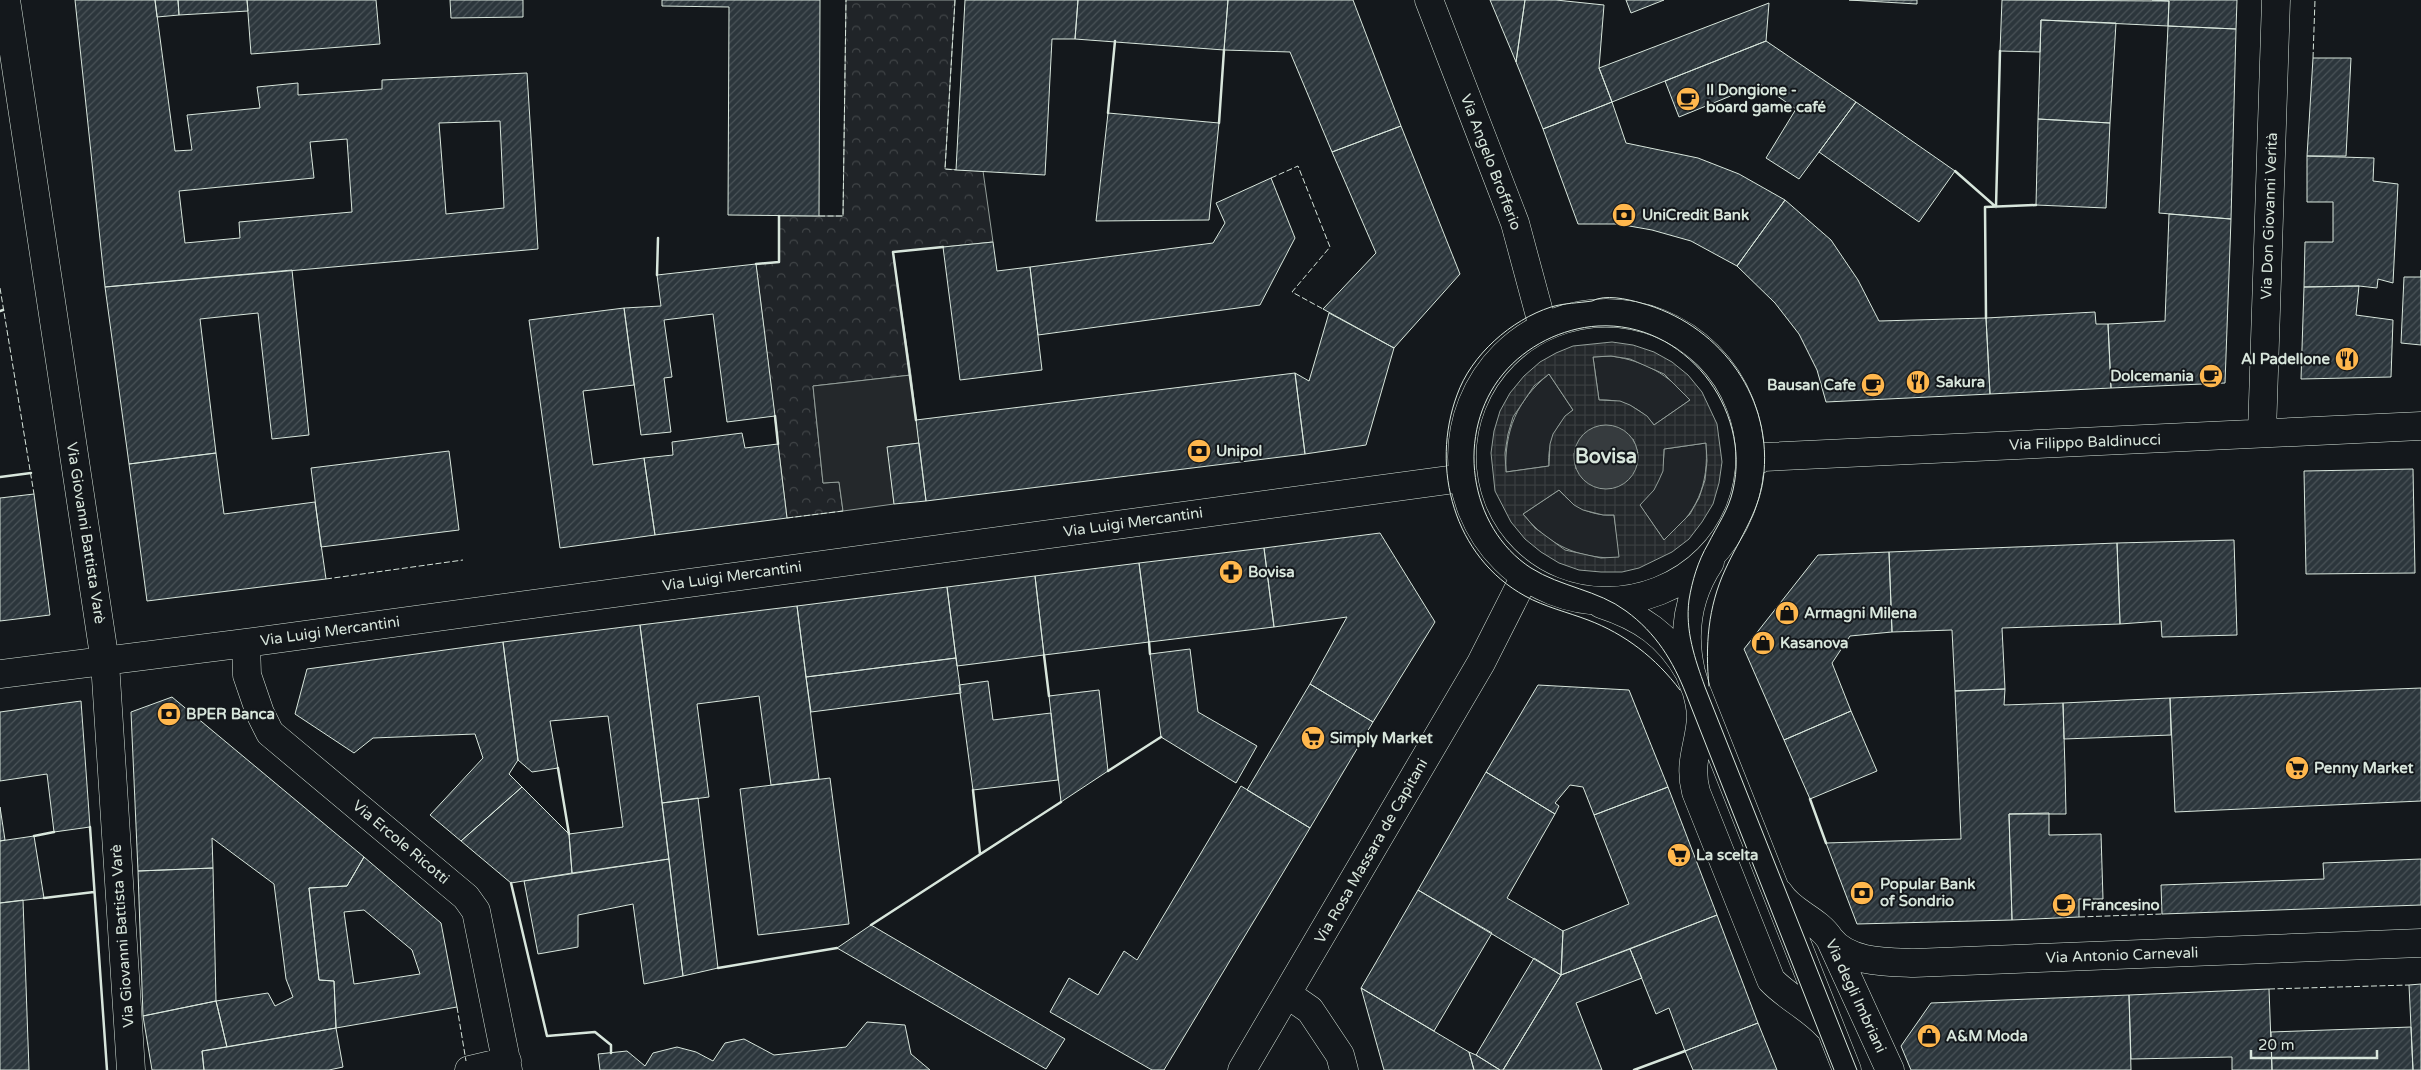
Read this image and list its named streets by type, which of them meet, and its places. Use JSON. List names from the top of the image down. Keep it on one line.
{"streets":{"street":["Via Angelo Brofferio","Via Don Giovanni Verità","Via Filippo Baldinucci","Via Luigi Mercantini","Via Giovanni Battista Varè","Via Ercole Ricotti","Via Rosa Massara de Capitani","Via Antonio Carnevali","Via degli Imbriani"]},"crossings":[["Via Don Giovanni Verità","Via Filippo Baldinucci"],["Via Luigi Mercantini","Via Giovanni Battista Varè"],["Via Luigi Mercantini","Via Ercole Ricotti"],["Via Antonio Carnevali","Via degli Imbriani"]],"districts":["Bovisa"],"places":{"cafe":["Il Dongione - board game café","Dolcemania","Bausan Cafe","Francesino"],"bank":["UniCredit Bank","Unipol","BPER Banca","Popular Bank of Sondrio"],"restaurant":["Al Padellone","Sakura"],"pharmacy":["Bovisa"],"shop":["Armagni Milena","Kasanova","A&M Moda"],"supermarket":["Simply Market","Penny Market","La scelta"]},"scale_bar":"20 m"}
